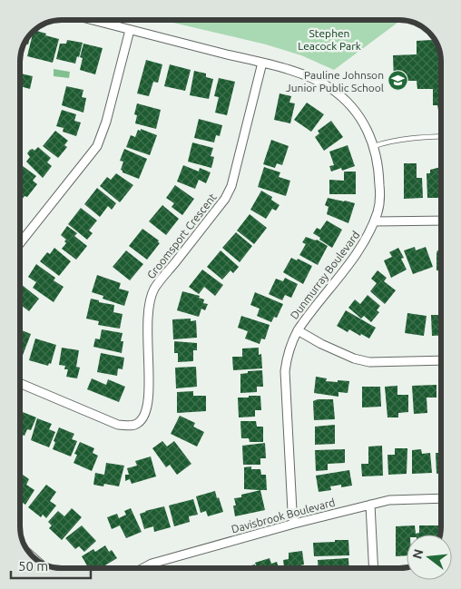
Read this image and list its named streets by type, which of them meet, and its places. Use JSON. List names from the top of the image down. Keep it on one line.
{"streets":{"street":["Groomsport Crescent","Dunmurray Boulevard","Davisbrook Boulevard"]},"crossings":[["Groomsport Crescent","Dunmurray Boulevard"],["Dunmurray Boulevard","Davisbrook Boulevard"]],"parks":["Stephen Leacock Park"],"places":{"school or university":["Pauline Johnson Junior Public School"]},"scale_bar":"50 m","north":"left"}
